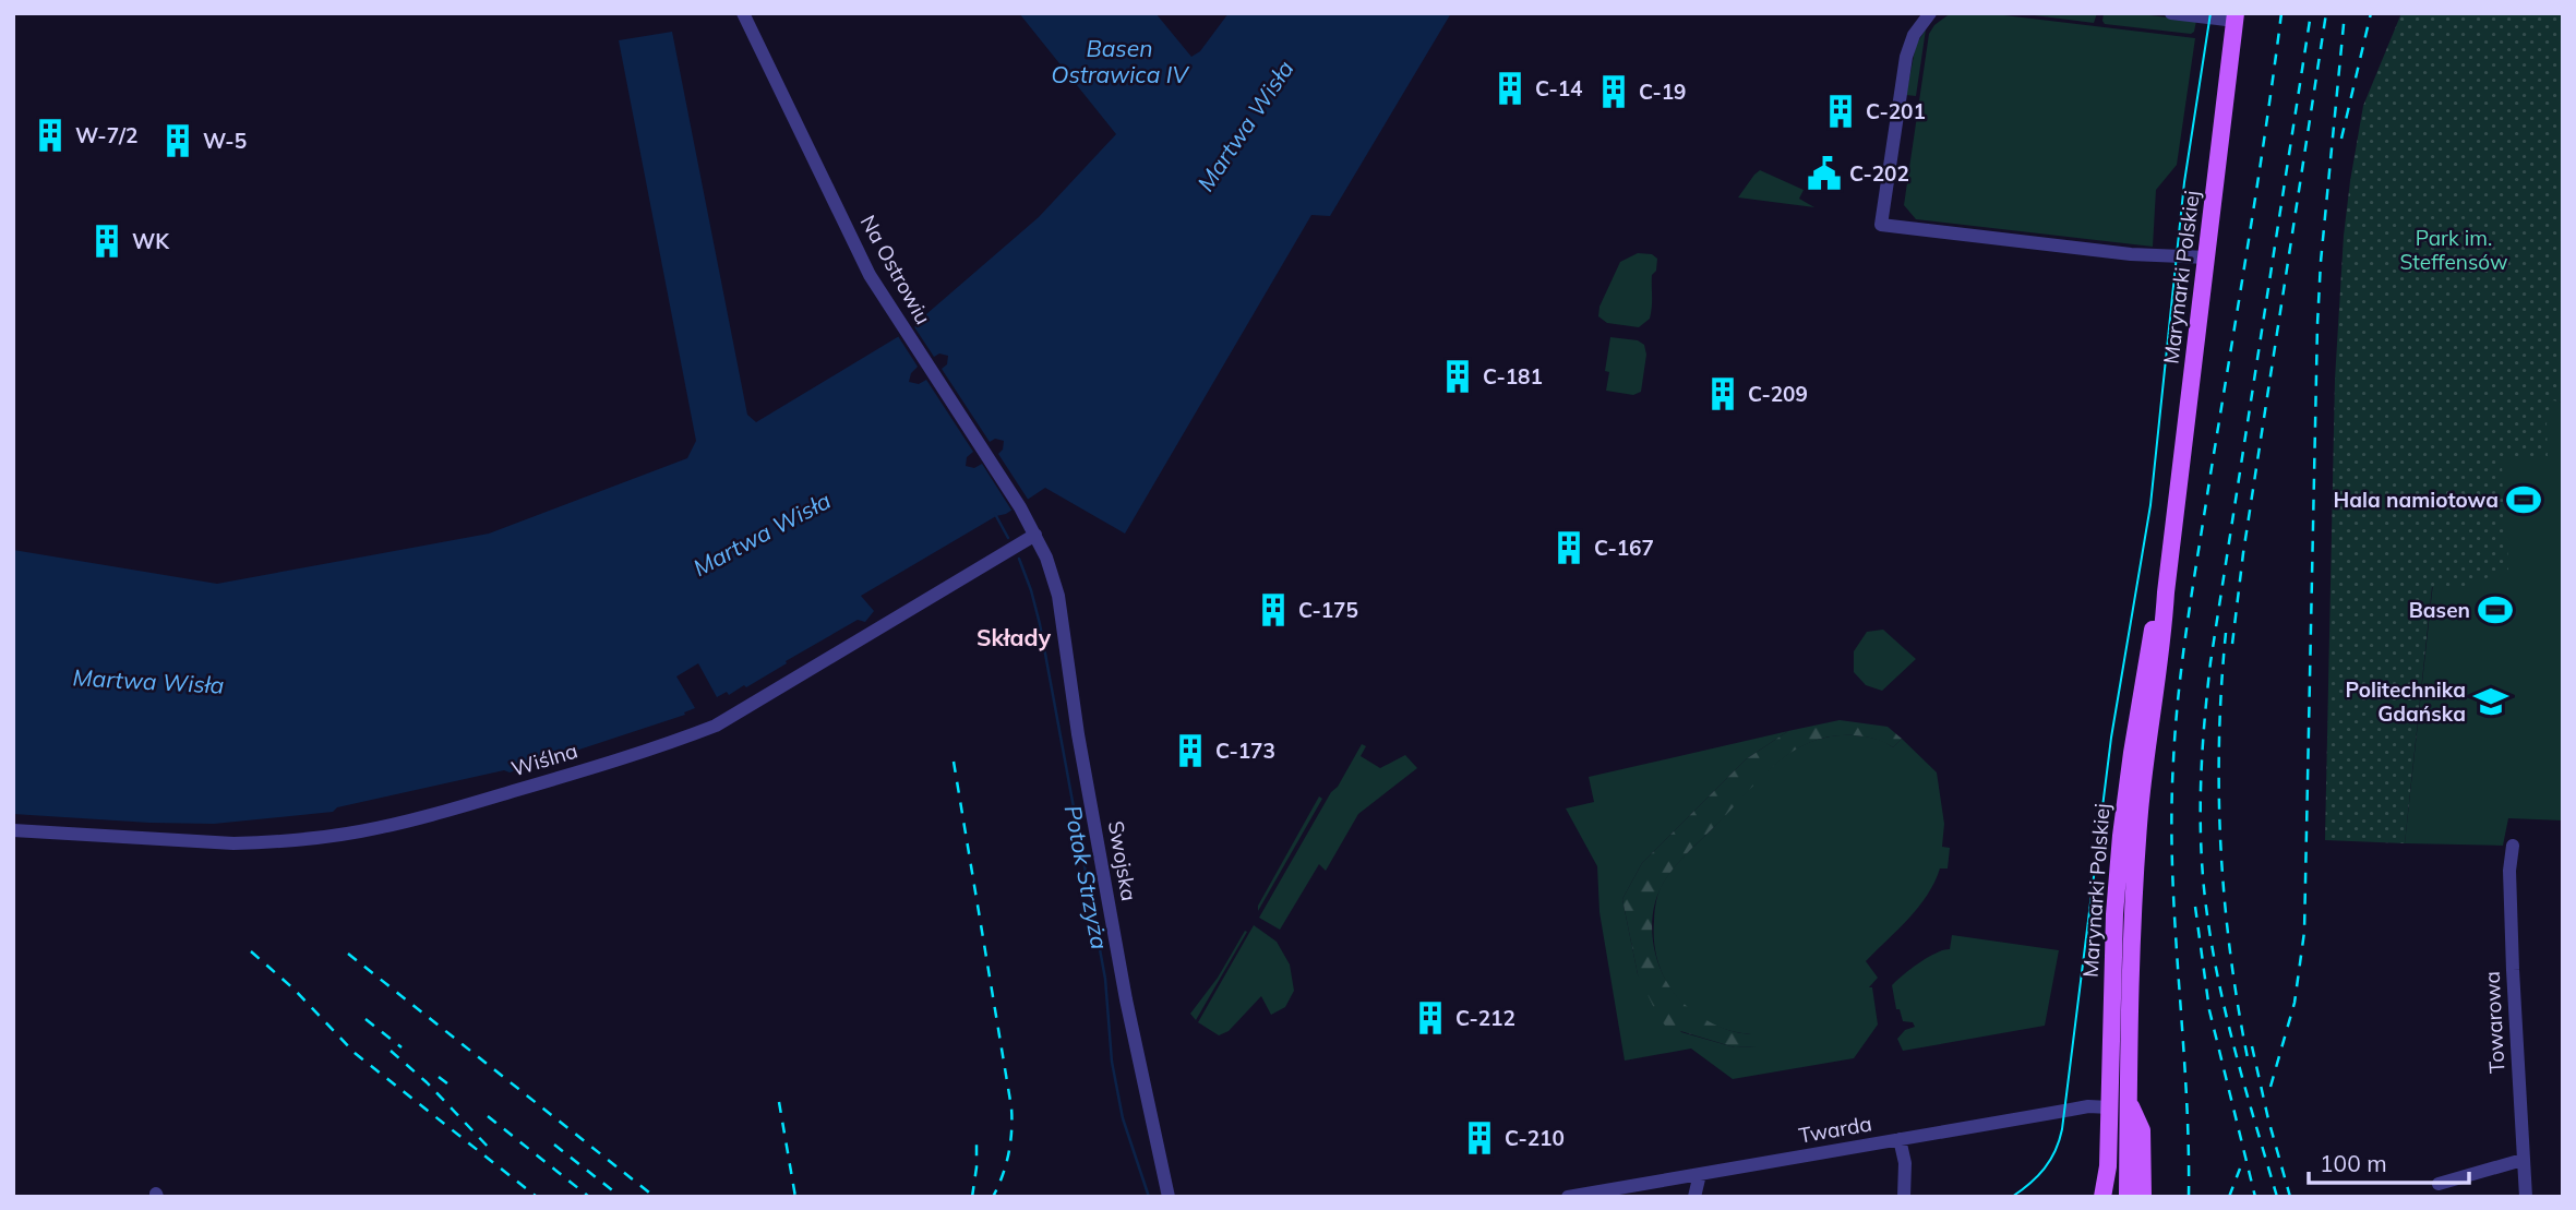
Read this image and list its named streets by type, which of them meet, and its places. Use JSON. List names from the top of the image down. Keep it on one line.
{"streets":{"main road":["Marynarki Polskiej"],"street":["Na Ostrowiu","Wiślna","Swojska","Towarowa","Twarda"]},"crossings":[["Na Ostrowiu","Wiślna"],["Na Ostrowiu","Swojska"],["Marynarki Polskiej","Twarda"],["Wiślna","Swojska"]],"districts":["Składy"],"water":["Basen Ostrawica IV","Martwa Wisła","Potok Strzyża"],"parks":["Park im. Steffensów"],"places":{"building":["C-14","C-19","C-201","W-7/2","W-5","WK","C-181","C-209","C-167","C-175","C-173","C-212","C-210"],"public building":["C-202"],"sports":["Hala namiotowa","Basen"],"school or university":["Politechnika Gdańska"]},"scale_bar":"100 m"}
